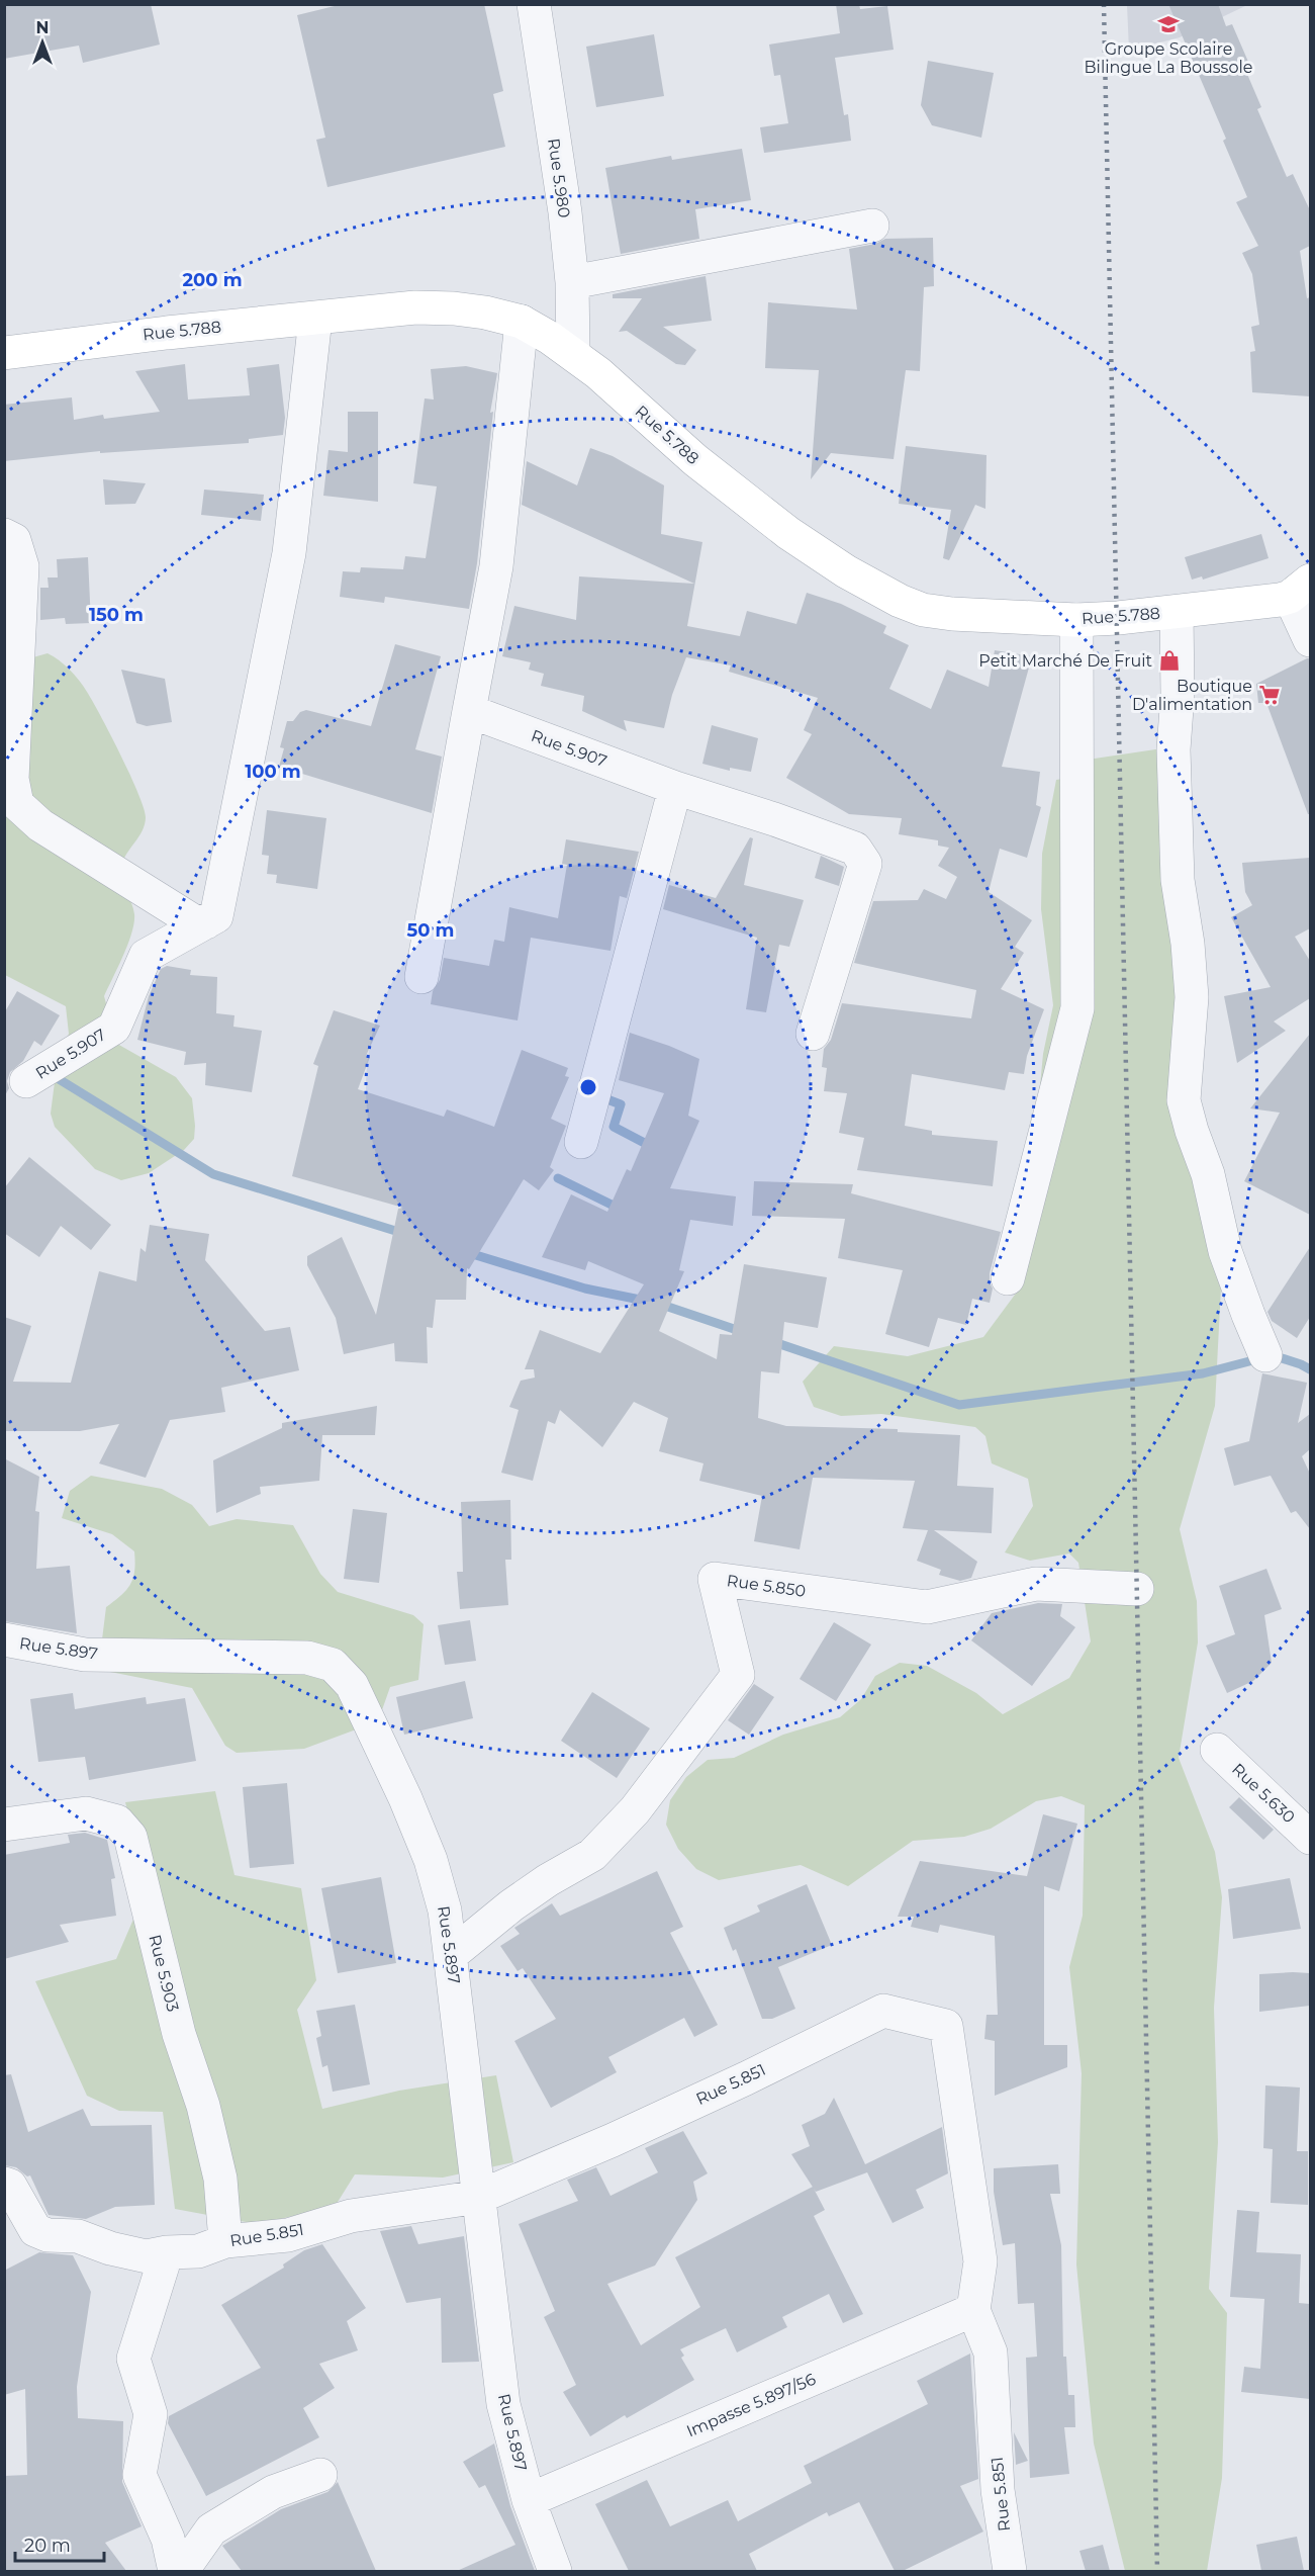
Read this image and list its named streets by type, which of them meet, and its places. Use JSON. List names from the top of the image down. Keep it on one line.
{"streets":{"street":["Rue 5.980","Rue 5.788","Rue 5.907","Rue 5.850","Rue 5.897","Rue 5.630","Rue 5.903","Rue 5.851","Impasse 5.897/56"]},"crossings":[["Rue 5.980","Rue 5.788"],["Rue 5.788","Rue 5.907"],["Rue 5.850","Rue 5.897"],["Rue 5.897","Rue 5.851"],["Rue 5.897","Impasse 5.897/56"],["Rue 5.903","Rue 5.851"],["Rue 5.851","Impasse 5.897/56"]],"places":{"school or university":["Groupe Scolaire Bilingue La Boussole"],"shop":["Petit Marché De Fruit"],"supermarket":["Boutique D'alimentation"]},"scale_bar":"20 m","north":"top","rings":["200 m","150 m","100 m","50 m"]}
